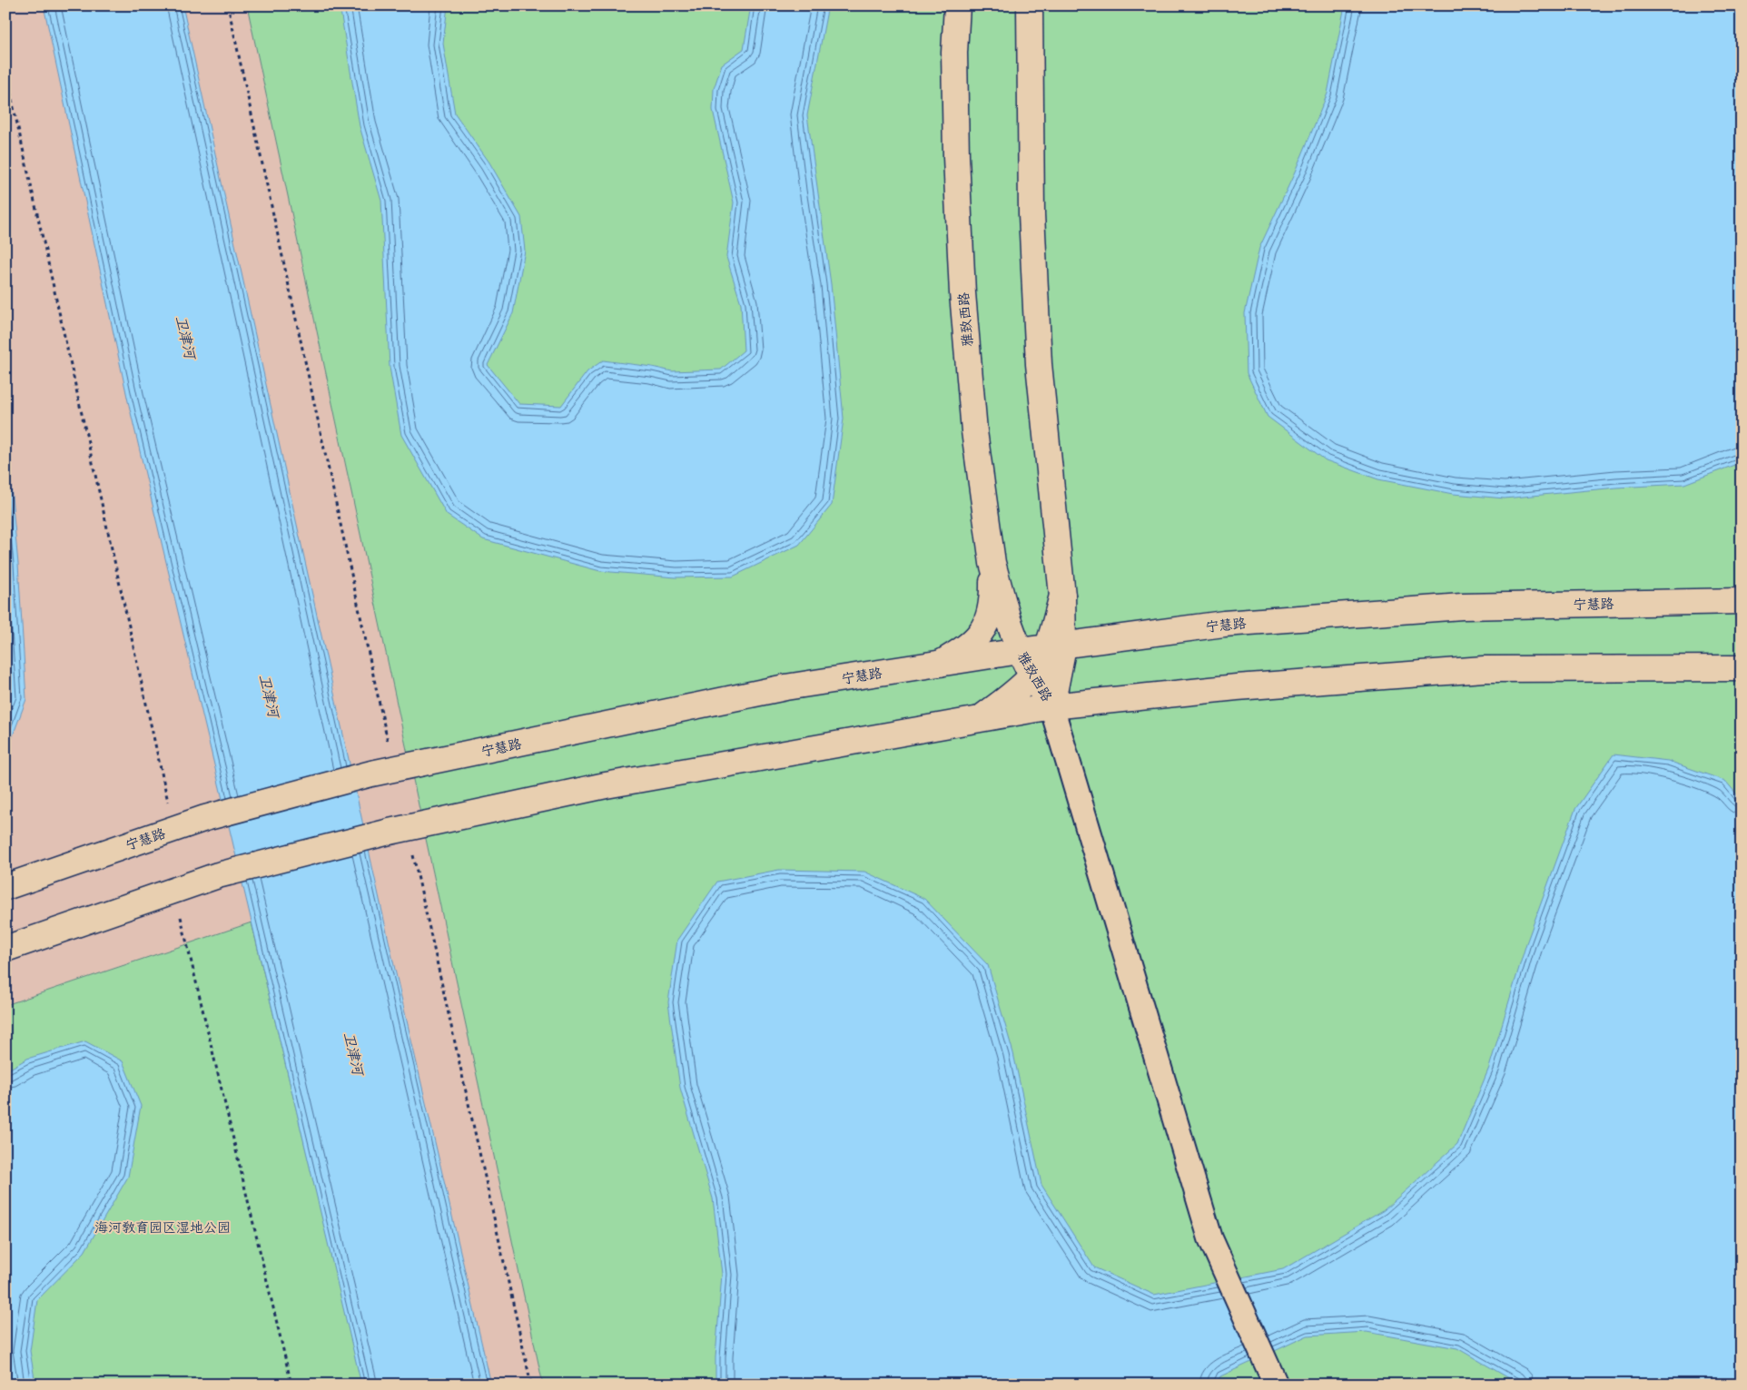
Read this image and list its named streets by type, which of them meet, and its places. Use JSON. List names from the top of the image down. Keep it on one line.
{"streets":{"main road":["雅致西路","宁慧路"]},"crossings":[["雅致西路","宁慧路"]],"water":["卫津河"],"parks":["海河教育园区湿地公园"]}
